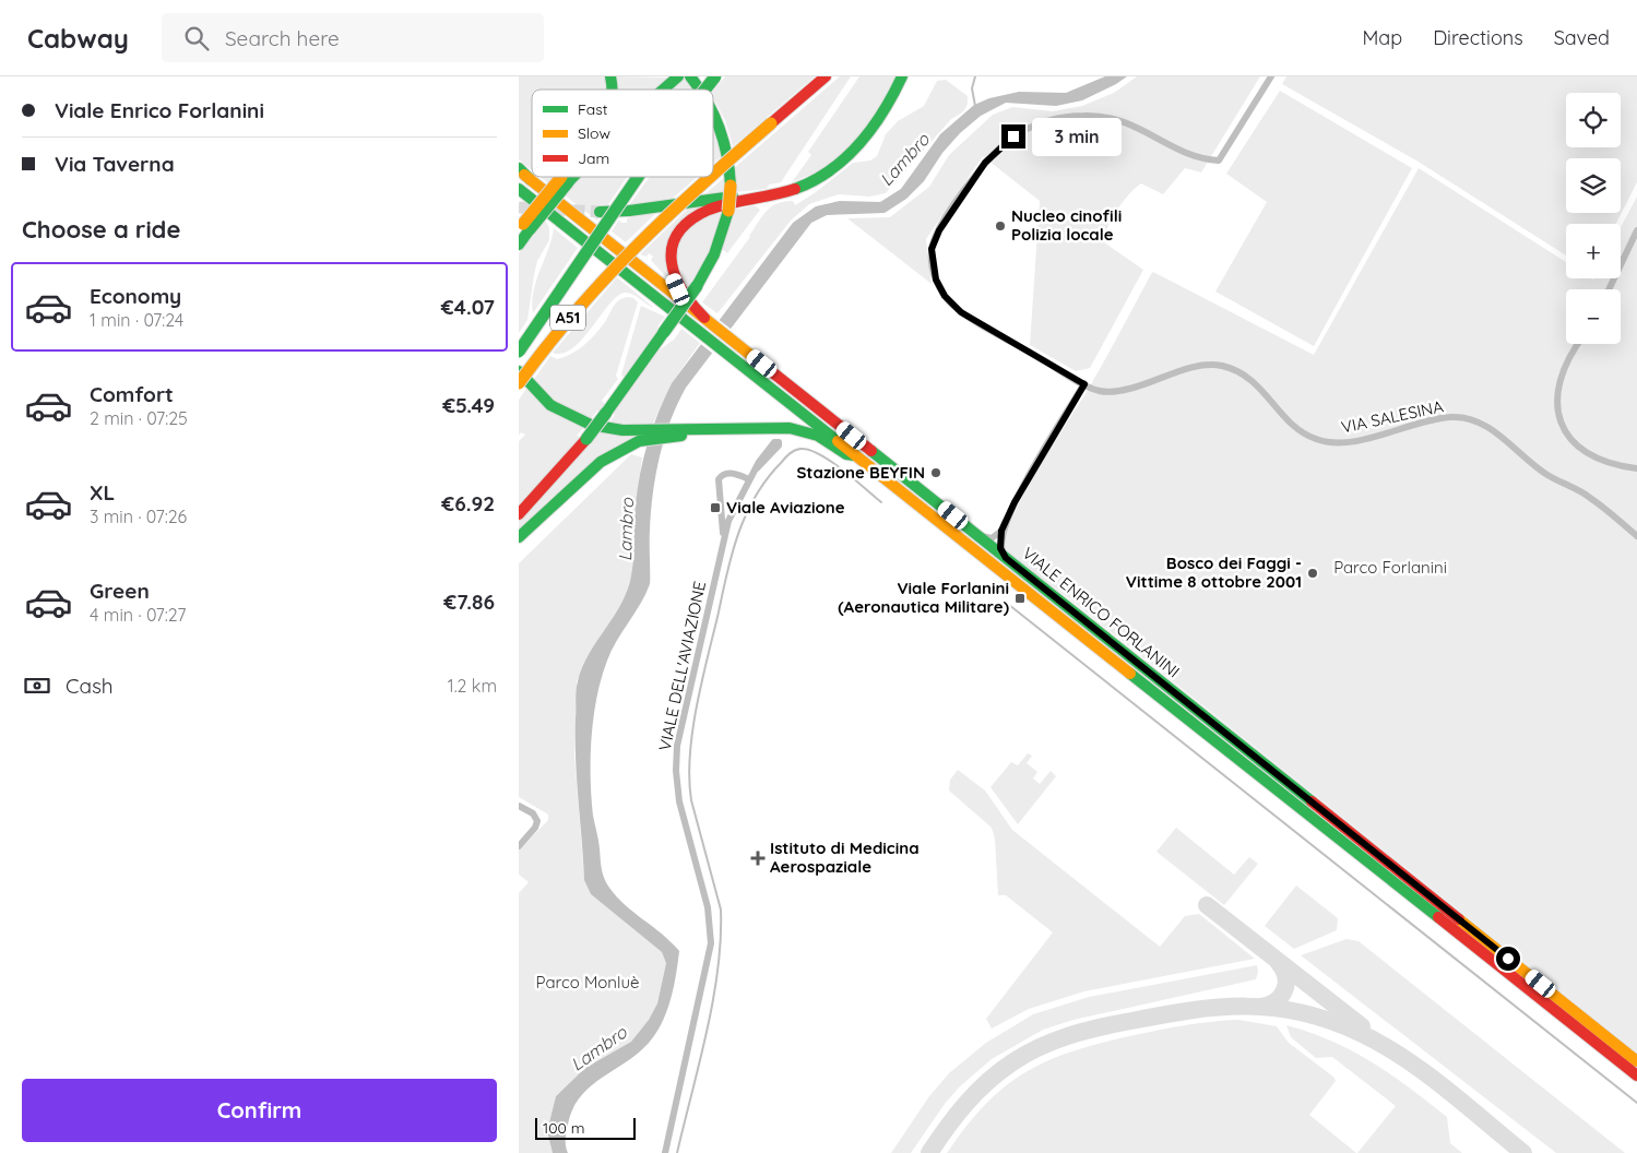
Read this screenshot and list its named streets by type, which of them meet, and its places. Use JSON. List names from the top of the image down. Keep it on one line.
{"streets":{"main road":["A51","VIALE ENRICO FORLANINI"],"street":["VIA SALESINA","VIALE DELL'AVIAZIONE"]},"water":["Lambro"],"parks":["Parco Forlanini","Parco Monluè"],"places":{"other":["Nucleo cinofili Polizia locale","Stazione BEYFIN","Bosco dei Faggi - Vittime 8 ottobre 2001"],"transit":["Viale Aviazione","Viale Forlanini (Aeronautica Militare)"],"health":["Istituto di Medicina Aerospaziale"]},"legend":["Fast","Slow","Jam"],"scale_bar":"100 m","page":{"header":"Cabway","search":"Search here","nav":["Map","Directions","Saved"],"banner":["Viale Enrico Forlanini","Via Taverna"],"map_buttons":["+","−"],"bubble":"3 min","heading":"Choose a ride","list":[{"name":"Economy","note":"1 min · 07:24","value":"€4.07"},{"name":"Comfort","note":"2 min · 07:25","value":"€5.49"},{"name":"XL","note":"3 min · 07:26","value":"€6.92"},{"name":"Green","note":"4 min · 07:27","value":"€7.86"}],"pay":["Cash","1.2 km"],"buttons":"Confirm","scale":"100 m"}}
